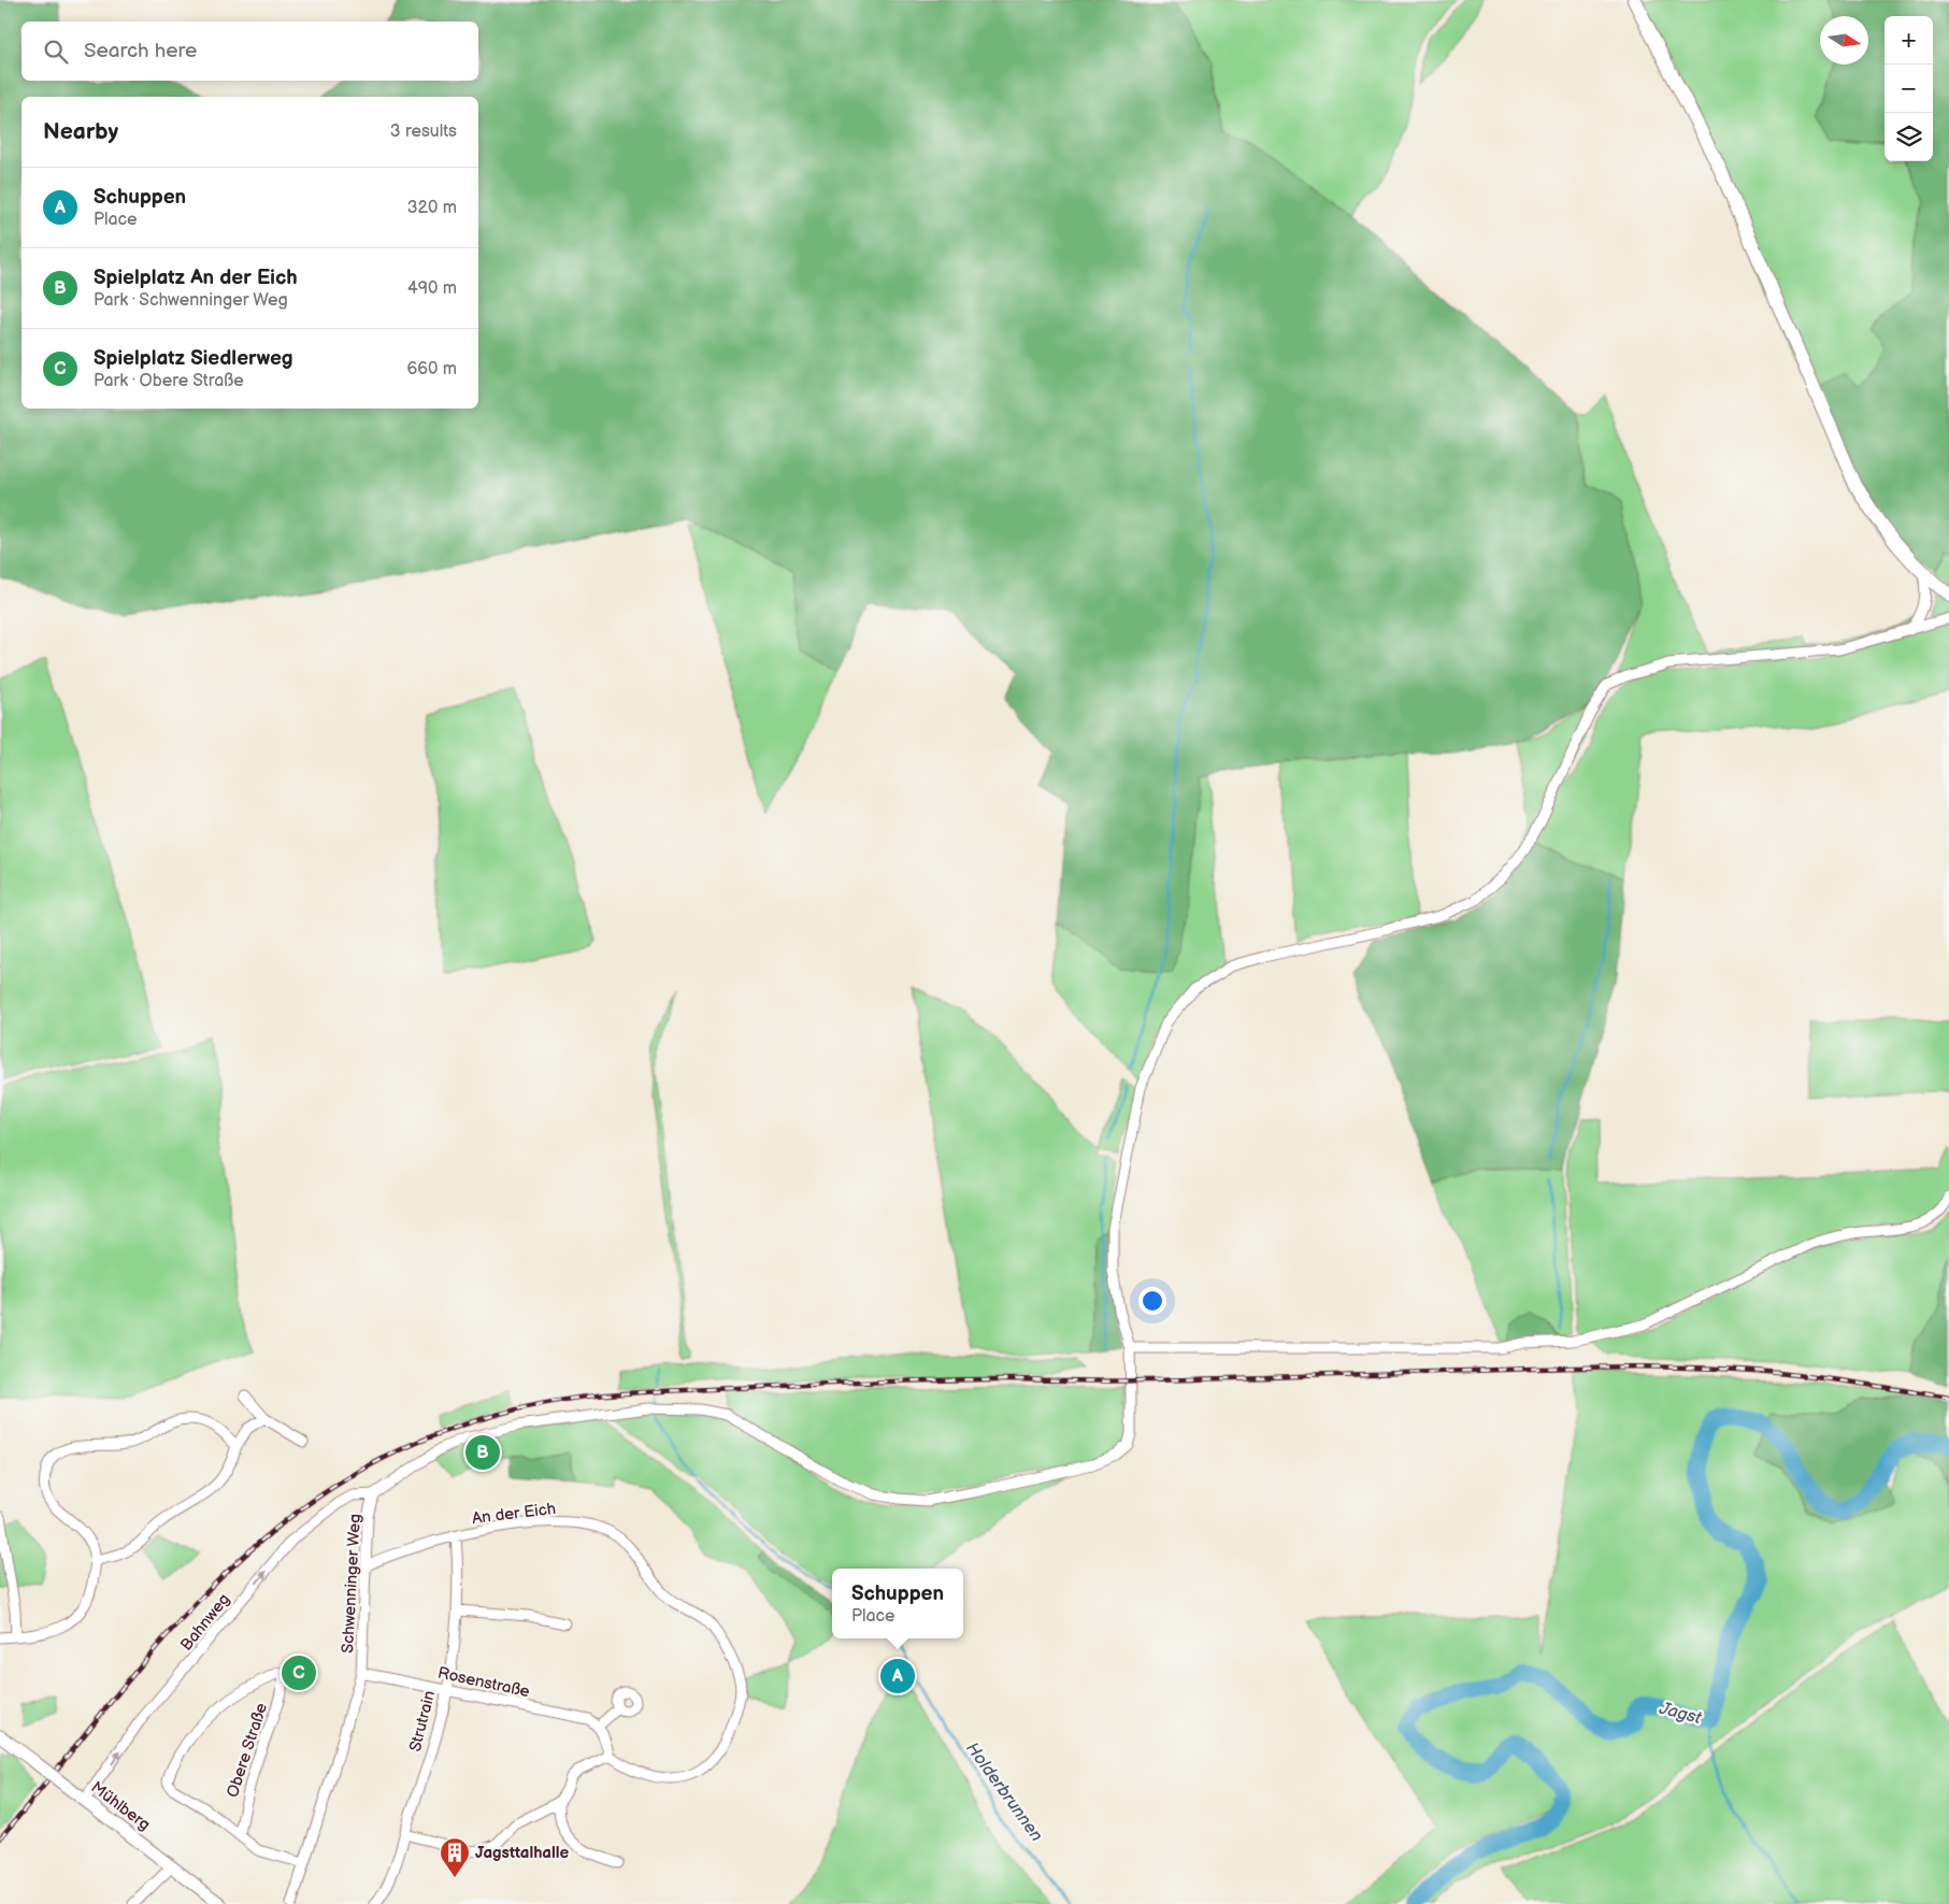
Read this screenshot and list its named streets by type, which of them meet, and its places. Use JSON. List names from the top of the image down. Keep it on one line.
{"streets":{"street":["An der Eich","Schwenninger Weg","Bahnweg","Rosenstraße","Strutrain","Obere Straße","Mühlberg"]},"crossings":[["An der Eich","Schwenninger Weg"],["An der Eich","Strutrain"],["Schwenninger Weg","Bahnweg"],["Schwenninger Weg","Rosenstraße"],["Bahnweg","Mühlberg"],["Rosenstraße","Strutrain"]],"one_way":["Bahnweg"],"water":["Jagst","Holderbrunnen"],"places":{"building":["Jagsttalhalle"]},"north":"right","page":{"map_buttons":["+","−"],"search":"Search here","heading":["Nearby","3 results"],"list":[{"mark":"A","name":"Schuppen","note":"Place","value":"320 m"},{"mark":"B","name":"Spielplatz An der Eich","note":"Park · Schwenninger Weg","value":"490 m"},{"mark":"C","name":"Spielplatz Siedlerweg","note":"Park · Obere Straße","value":"660 m"}],"pins":["B","C","A"],"popup":["Schuppen","Place"]}}
